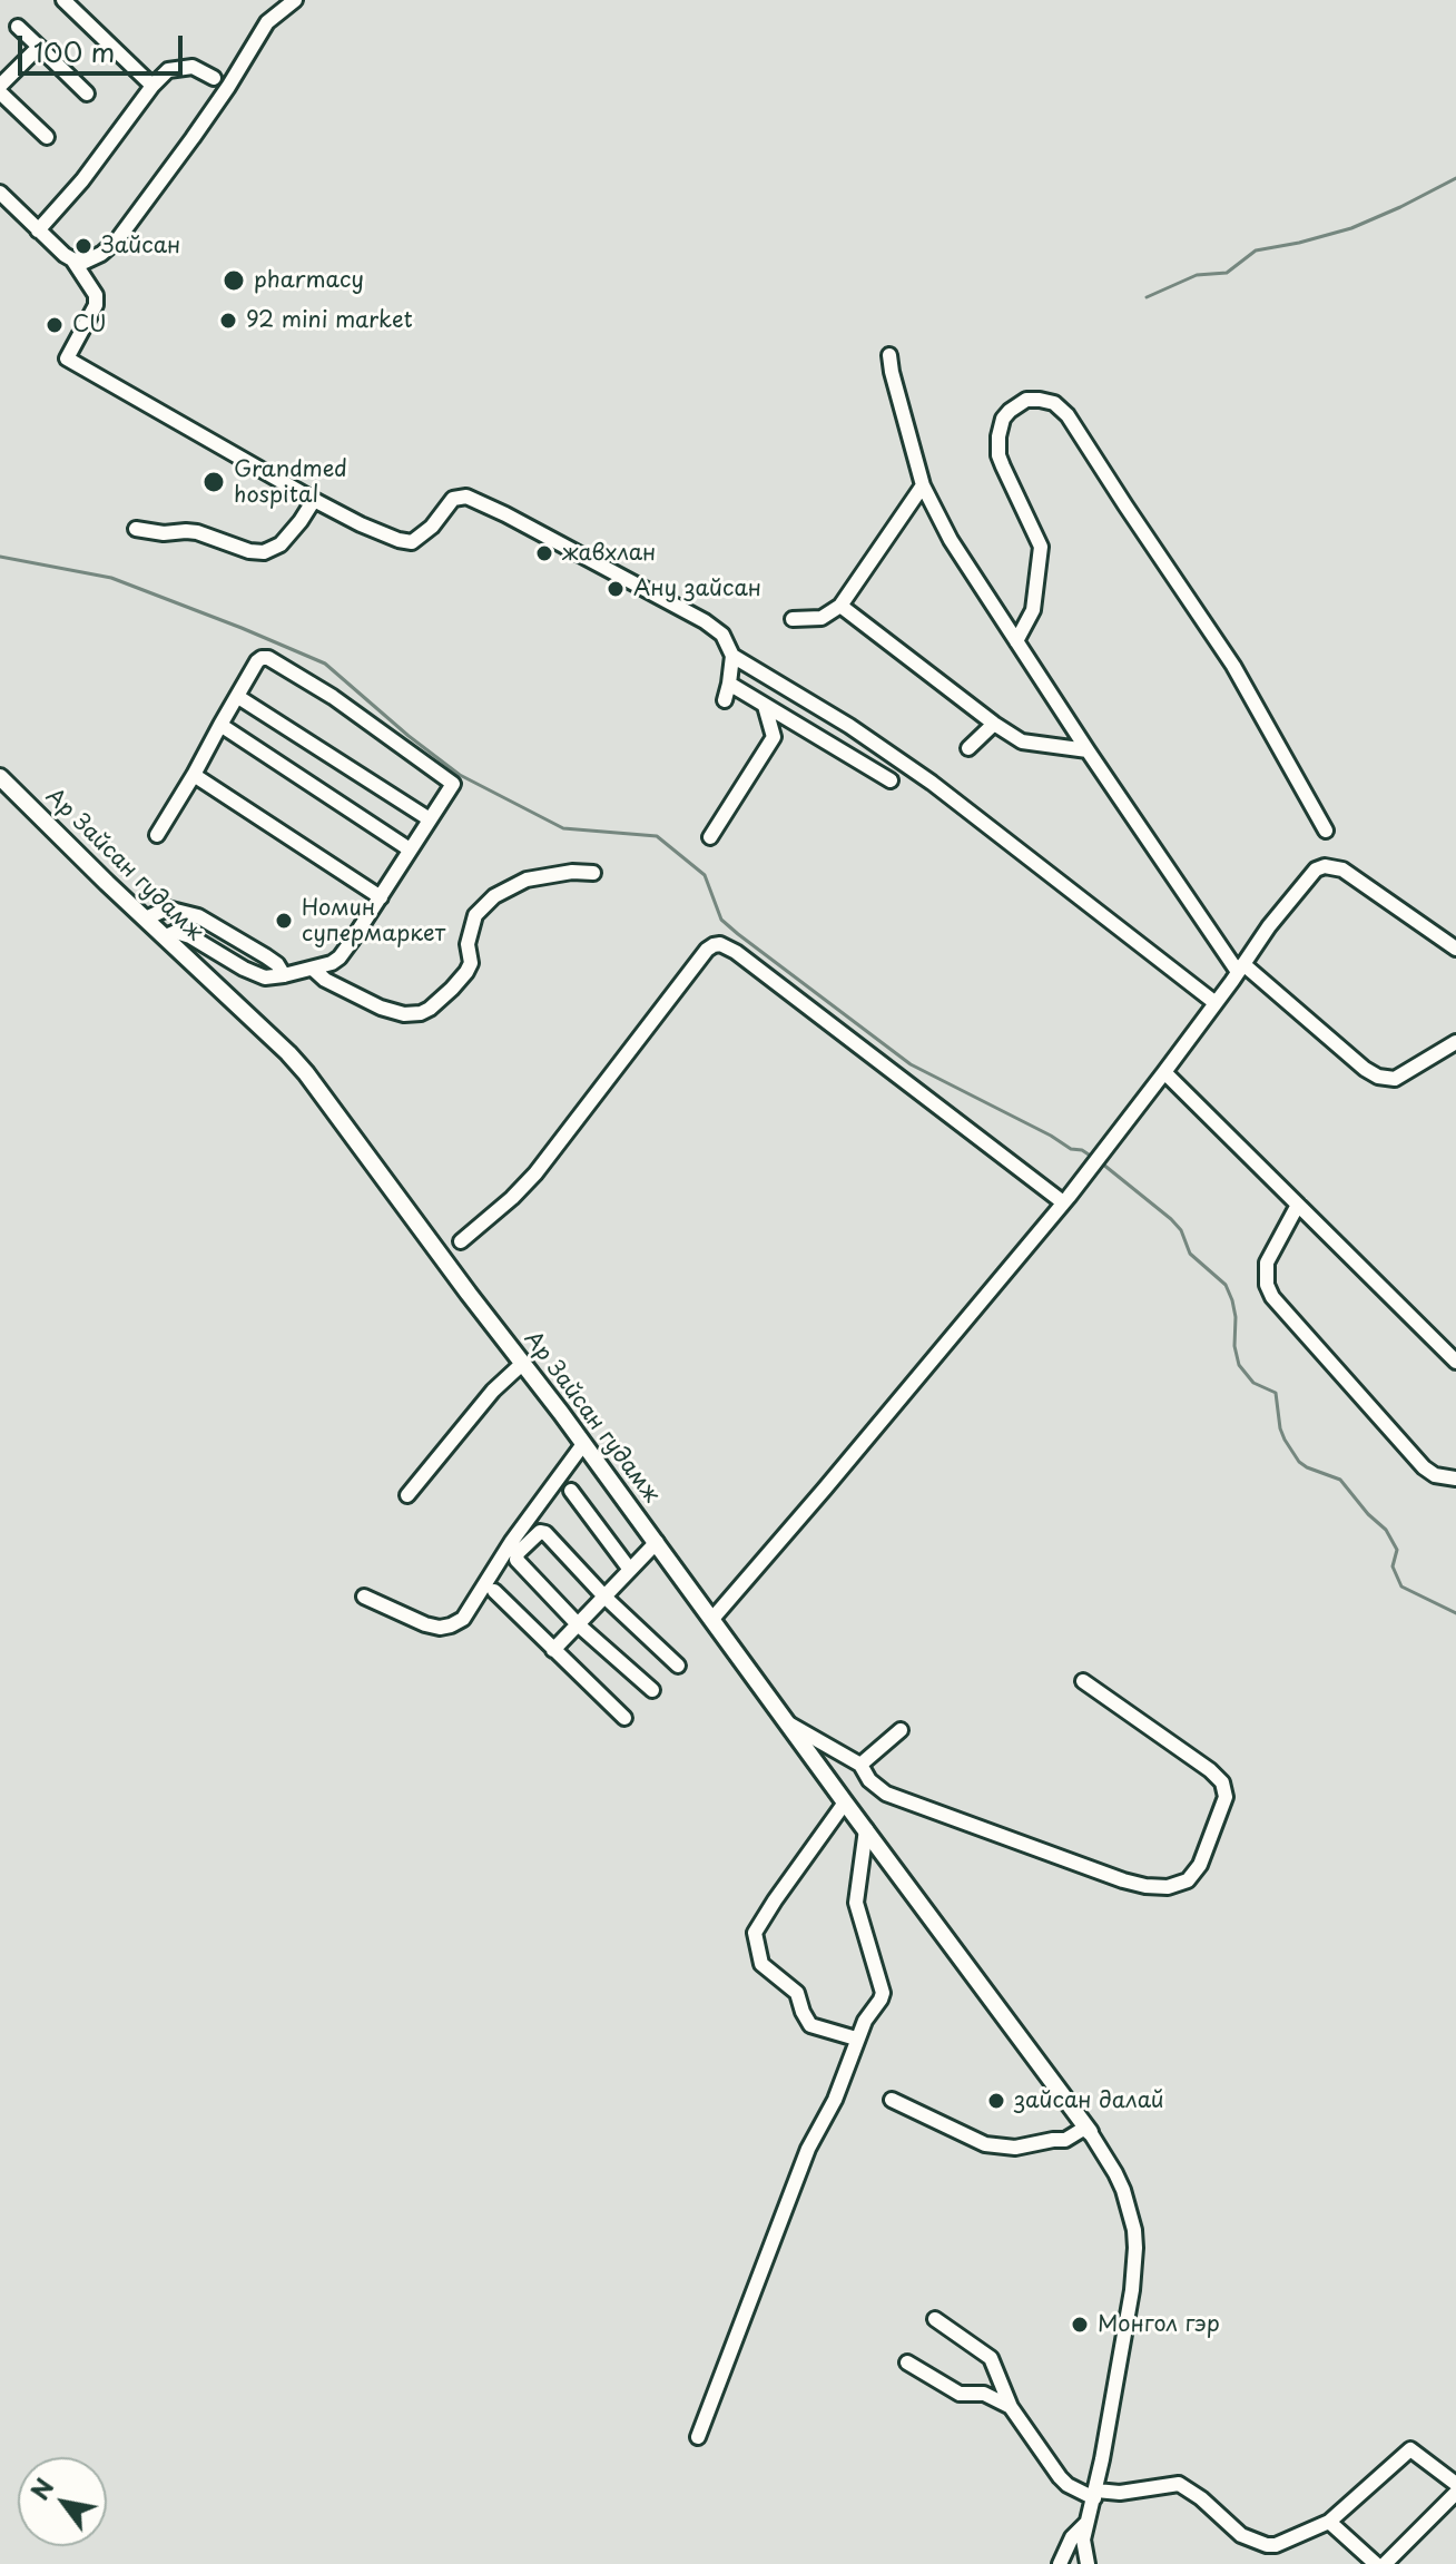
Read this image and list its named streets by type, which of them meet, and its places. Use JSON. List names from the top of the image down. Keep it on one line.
{"streets":{"street":["Ар Зайсан гудамж"]},"places":["Зайсан","pharmacy","92 mini market","CU","Grandmed hospital","жавхлан","Ану зайсан","Номин супермаркет","зайсан далай","Монгол гэр"],"scale_bar":"100 m","north":"top left"}
